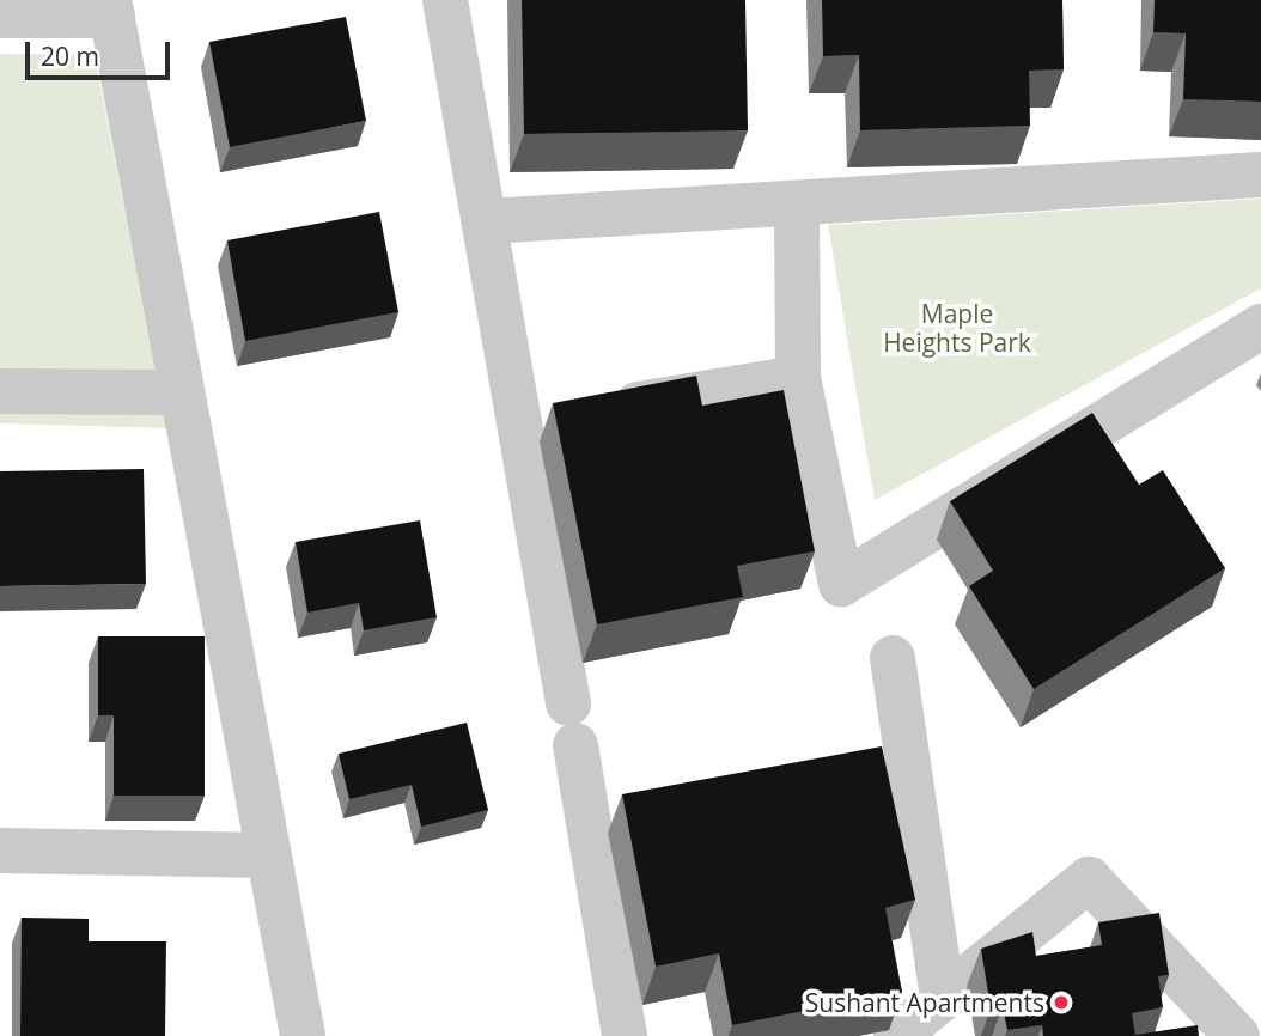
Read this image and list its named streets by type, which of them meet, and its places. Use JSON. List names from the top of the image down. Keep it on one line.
{"parks":["Maple Heights Park"],"places":["Sushant Apartments"],"scale_bar":"20 m"}
